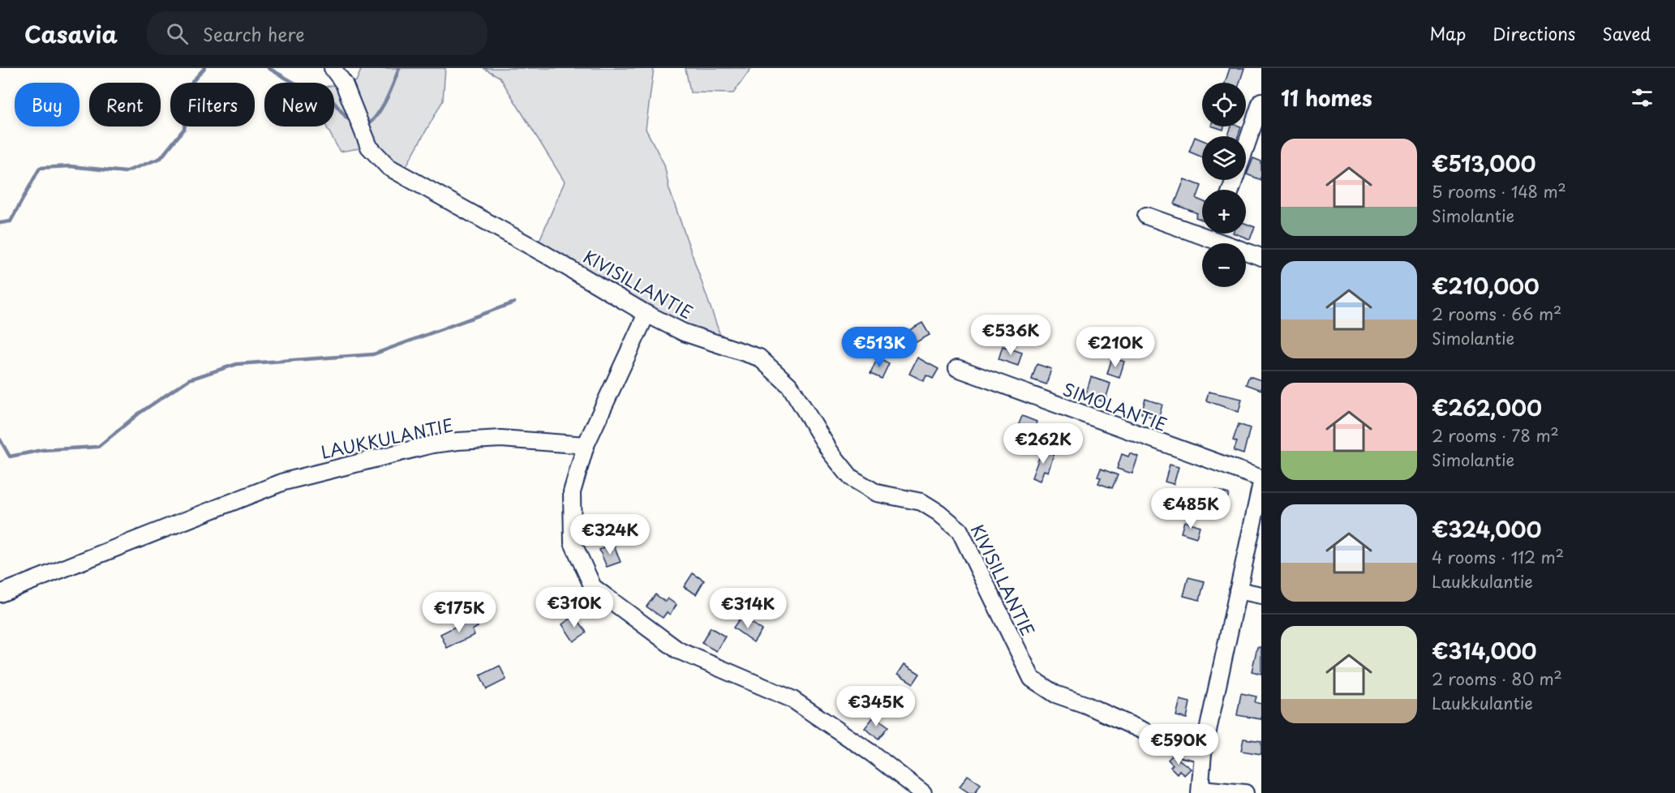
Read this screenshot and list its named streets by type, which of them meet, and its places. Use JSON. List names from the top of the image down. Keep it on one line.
{"streets":{"street":["KIVISILLANTIE","SIMOLANTIE","LAUKKULANTIE"]},"page":{"header":"Casavia","search":"Search here","nav":["Map","Directions","Saved"],"heading":"11 homes","map_buttons":["+","−"],"chip":["Buy","Rent","Filters","New"],"list":[{"name":"€513,000","note":"5 rooms · 148 m² · Simolantie"},{"name":"€210,000","note":"2 rooms · 66 m² · Simolantie"},{"name":"€262,000","note":"2 rooms · 78 m² · Simolantie"},{"name":"€324,000","note":"4 rooms · 112 m² · Laukkulantie"},{"name":"€314,000","note":"2 rooms · 80 m² · Laukkulantie"}],"price":["€536K","€513K","€210K","€262K","€485K","€324K","€310K","€314K","€175K","€345K","€590K"]}}
